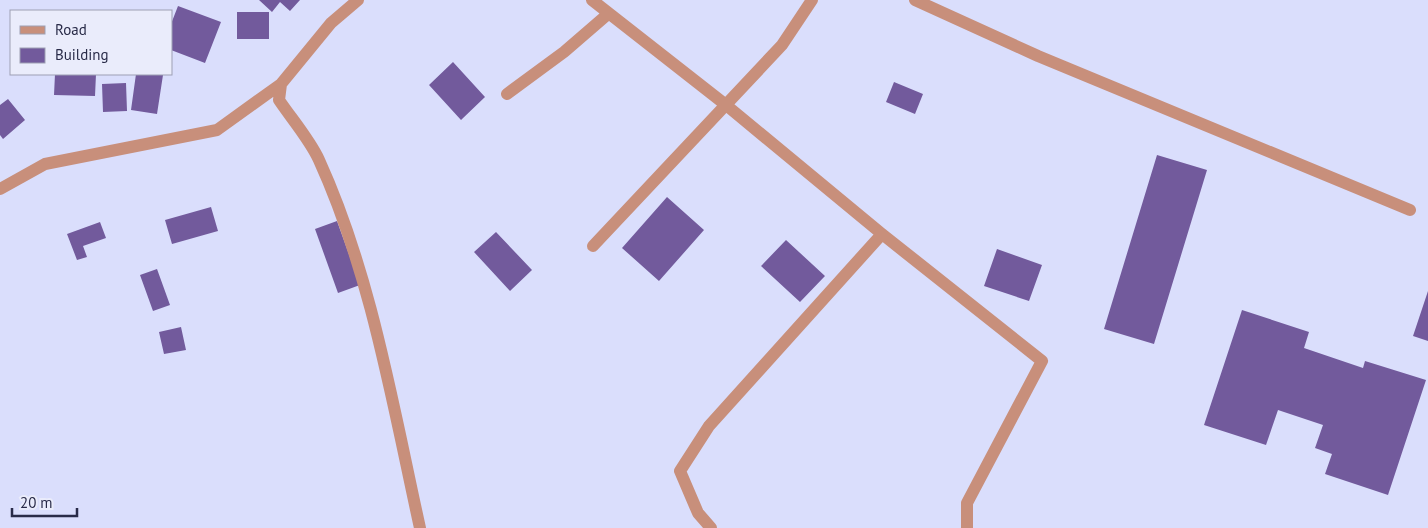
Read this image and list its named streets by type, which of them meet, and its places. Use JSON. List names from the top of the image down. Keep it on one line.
{"legend":["Road","Building"],"scale_bar":"20 m"}
